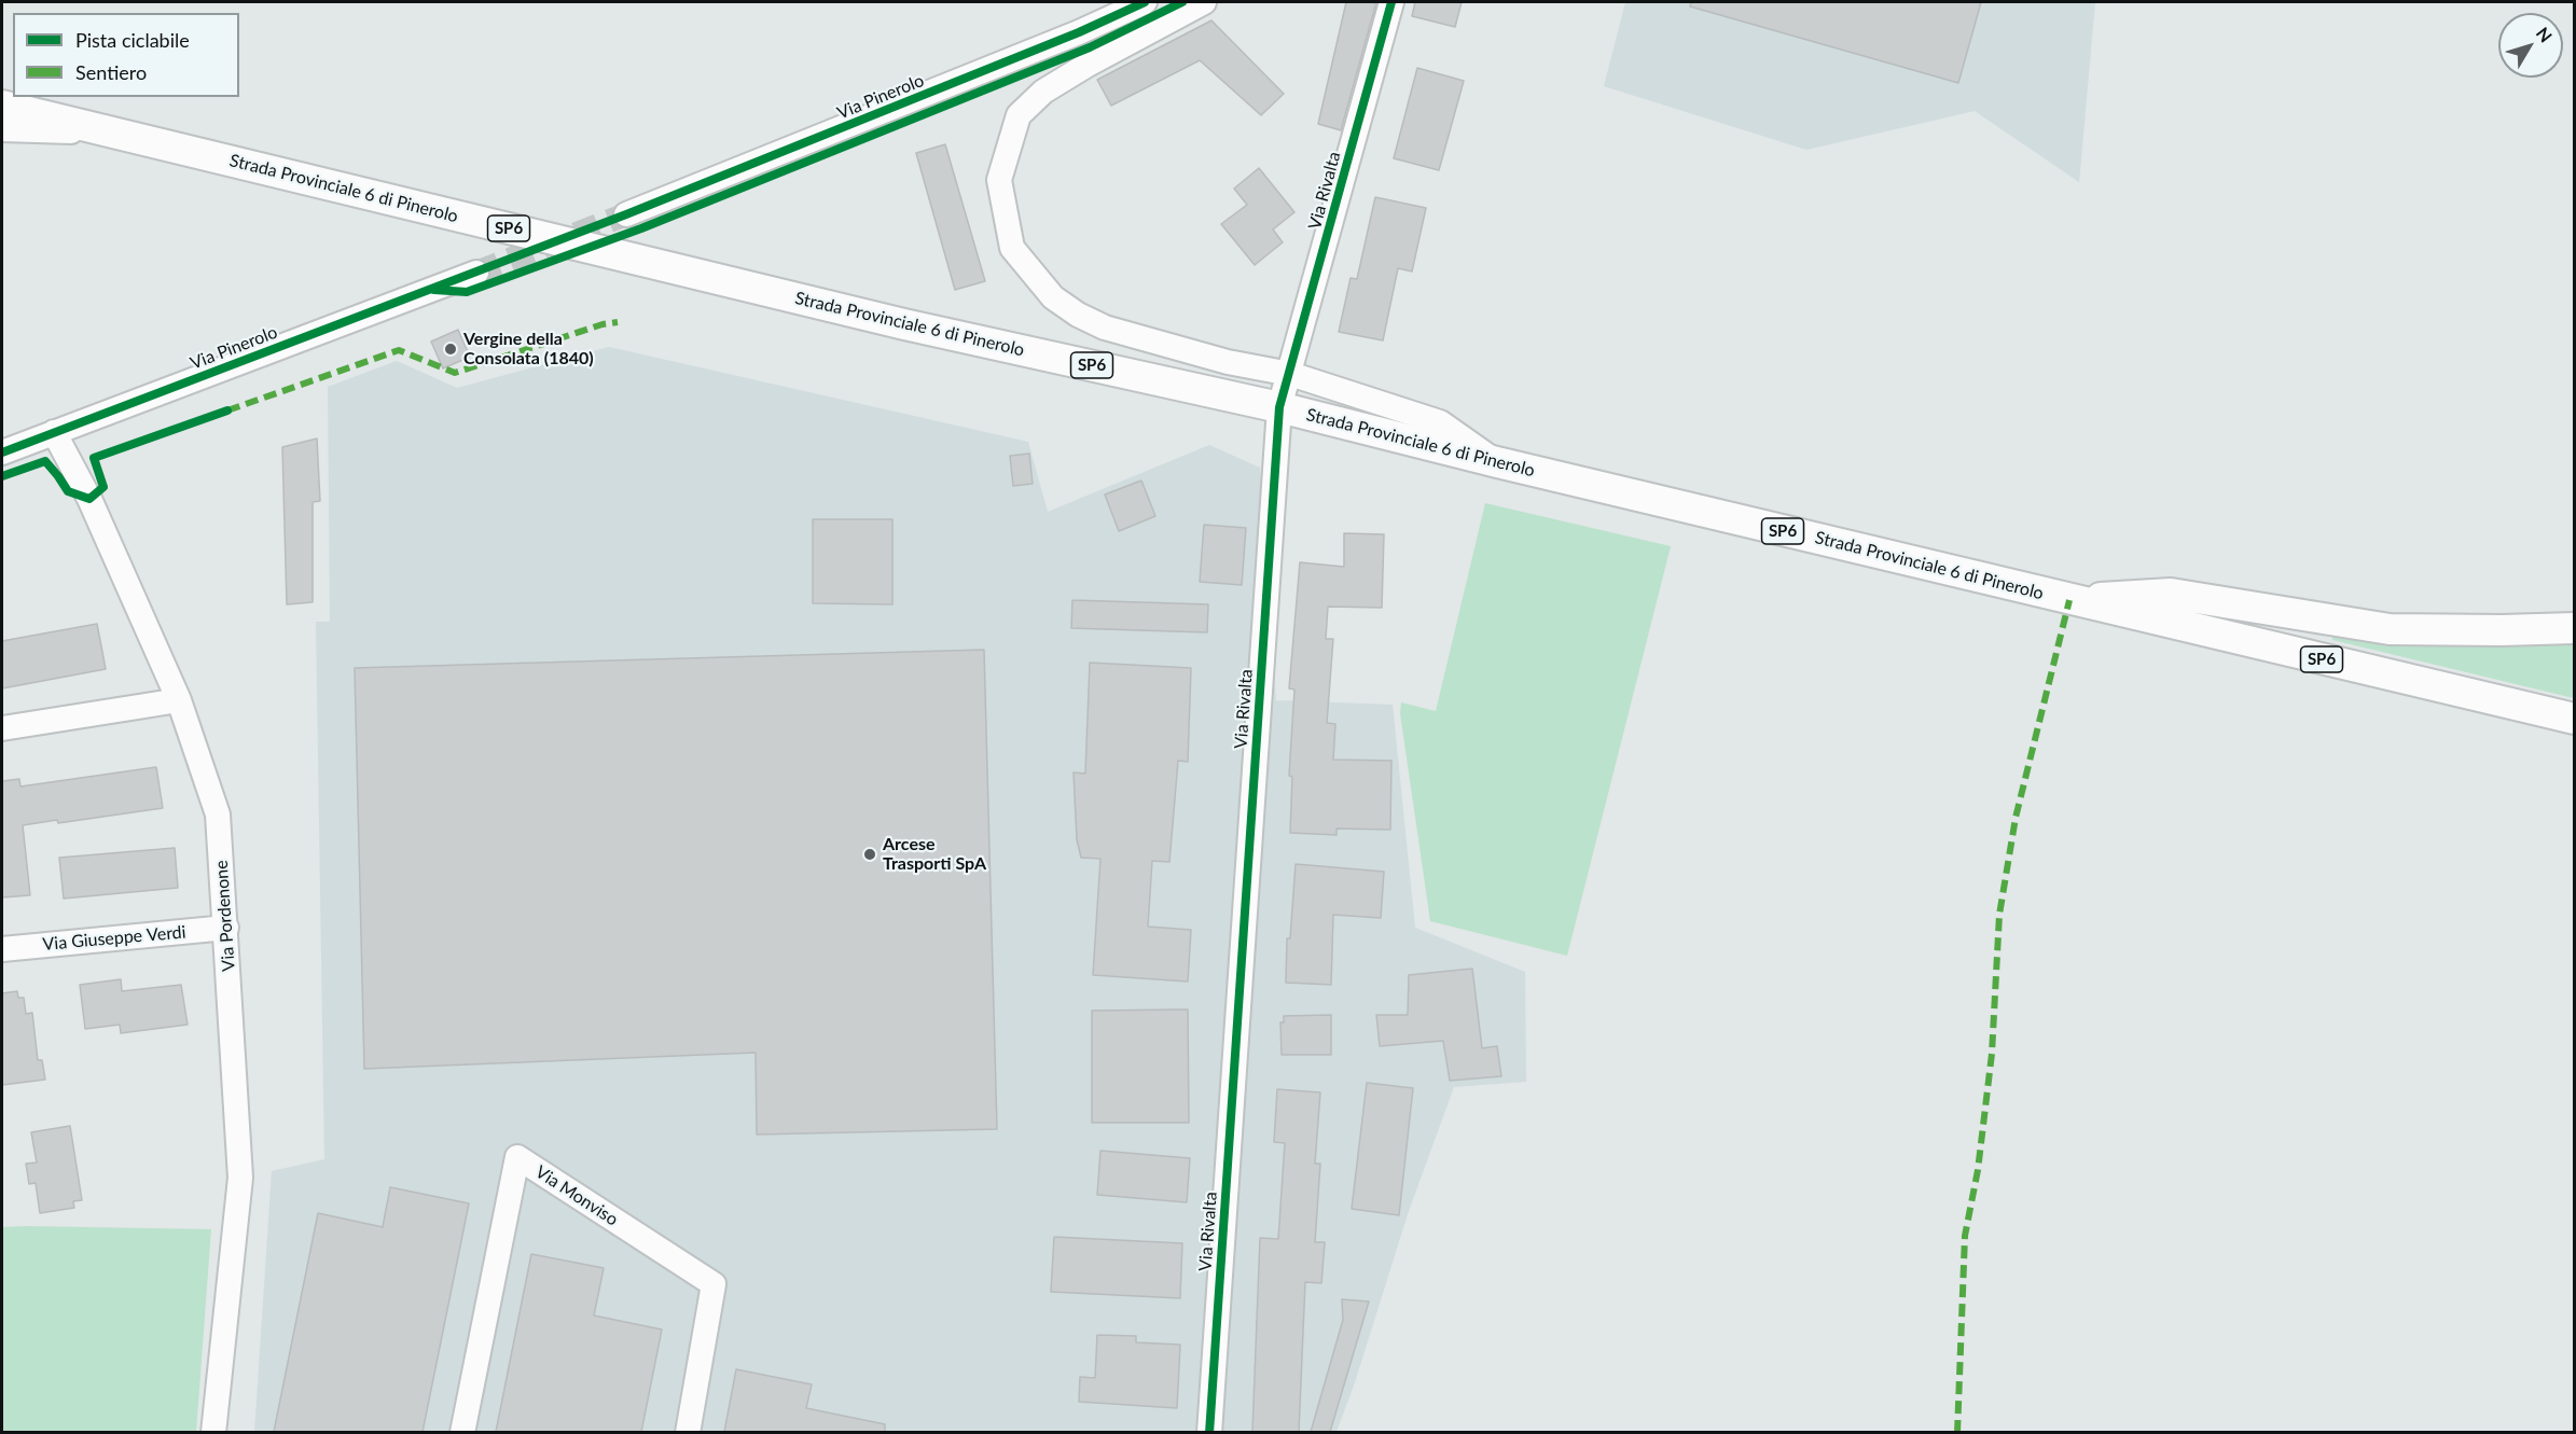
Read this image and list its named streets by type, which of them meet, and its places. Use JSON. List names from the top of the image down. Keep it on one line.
{"streets":{"main road":["Strada Provinciale 6 di Pinerolo","SP6"],"street":["Via Pinerolo","Via Rivalta","Via Pordenone","Via Giuseppe Verdi","Via Monviso"]},"crossings":[["Via Pinerolo","Via Pordenone"],["Strada Provinciale 6 di Pinerolo","Via Rivalta"],["Via Pordenone","Via Giuseppe Verdi"]],"places":["Vergine della Consolata (1840)","Arcese Trasporti SpA"],"legend":["Pista ciclabile","Sentiero"],"north":"top right"}
